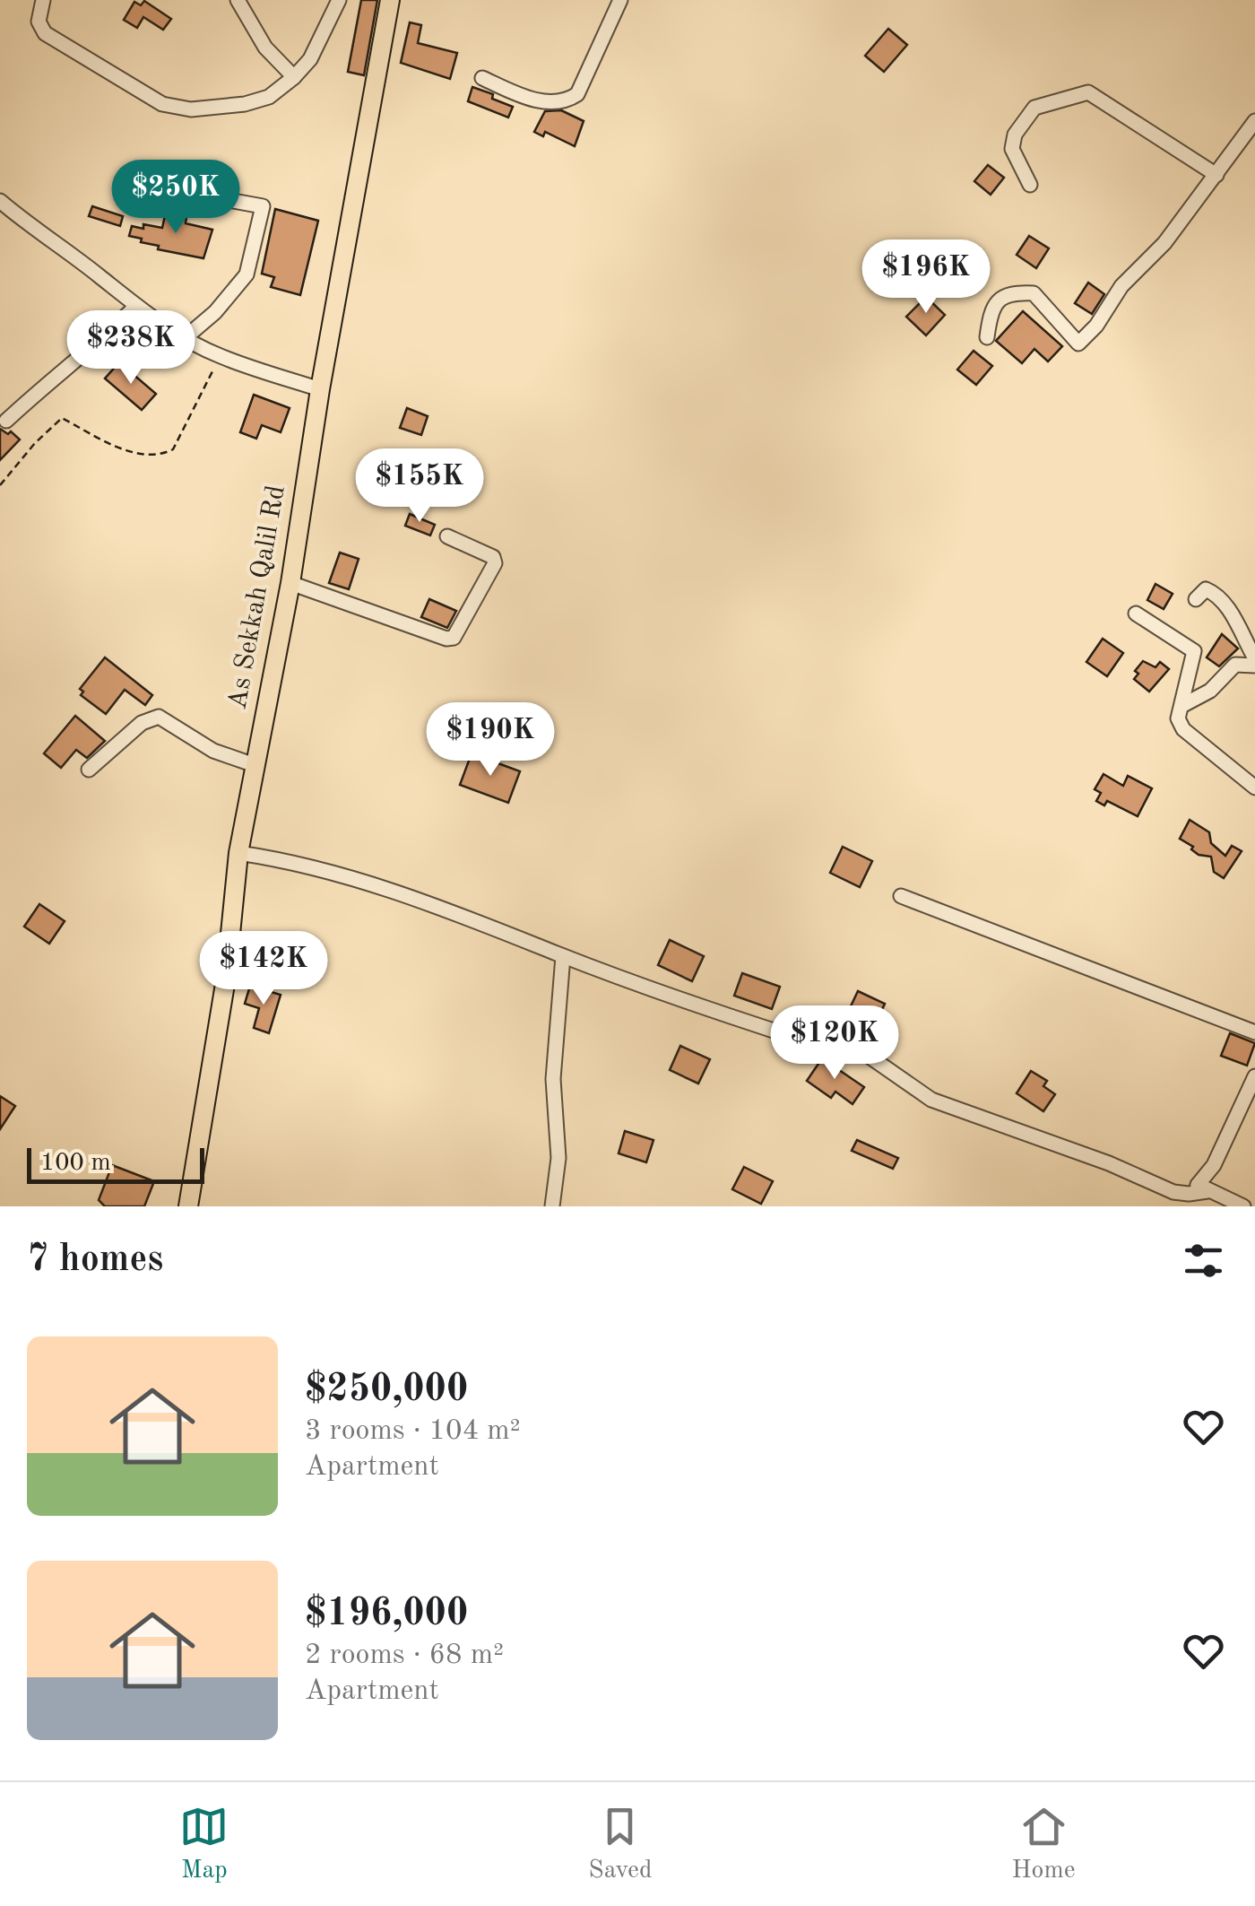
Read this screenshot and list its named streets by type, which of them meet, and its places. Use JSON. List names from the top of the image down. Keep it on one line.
{"streets":{"main road":["As Sekkah Qalil Rd"]},"scale_bar":"100 m","page":{"price":["$250K","$196K","$238K","$155K","$190K","$142K","$120K"],"scale":"100 m","heading":"7 homes","list":[{"name":"$250,000","note":"3 rooms · 104 m² · Apartment"},{"name":"$196,000","note":"2 rooms · 68 m² · Apartment"}],"tabs":["Map","Saved","Home"]}}
